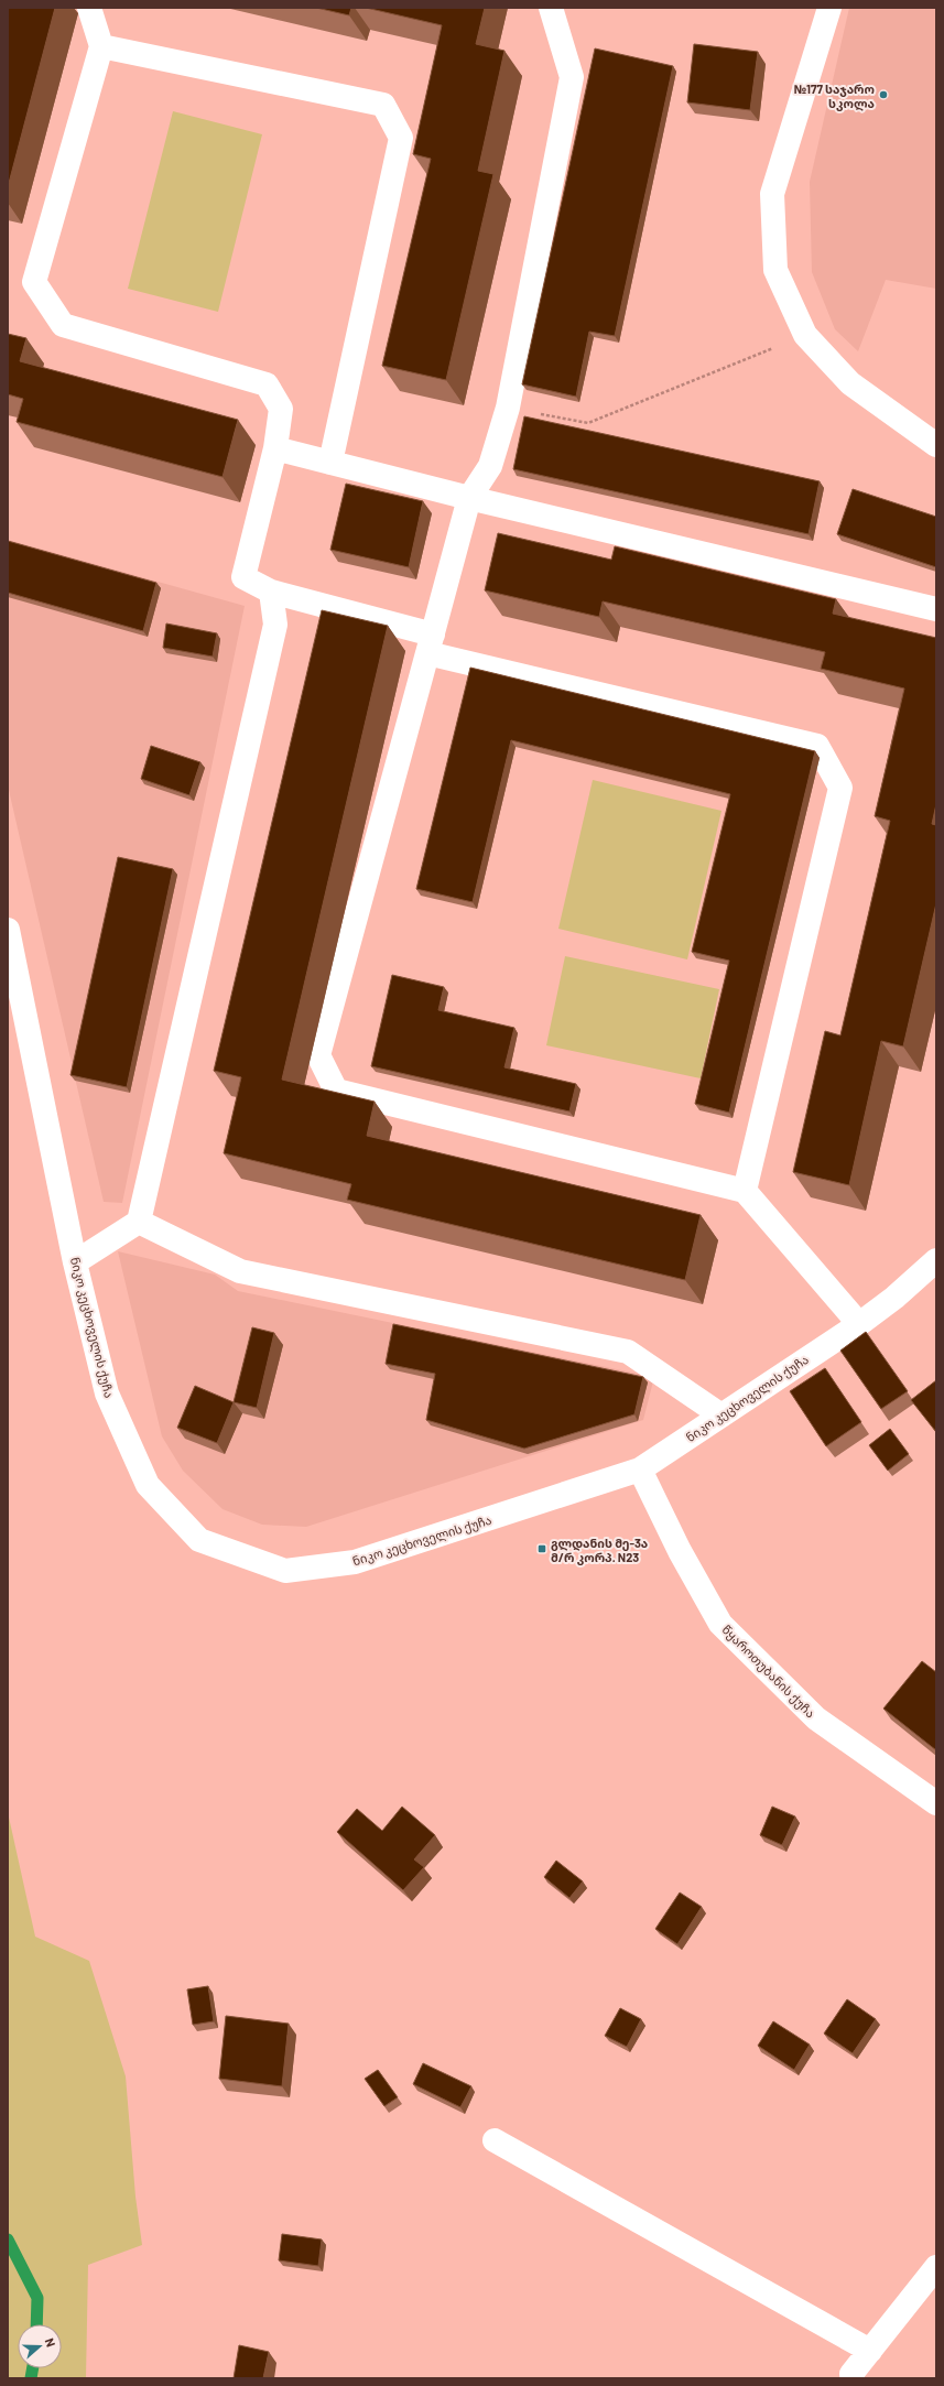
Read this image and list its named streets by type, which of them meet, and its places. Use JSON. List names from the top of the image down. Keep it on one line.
{"streets":{"street":["ნიკო კეცხოველის ქუჩა","წყაროთუბანის ქუჩა"]},"crossings":[["ნიკო კეცხოველის ქუჩა","წყაროთუბანის ქუჩა"]],"places":{"other":["№177 საჯარო სკოლა"],"transit":["გლდანის მე-3ა მ/რ კორპ. N23"]},"north":"right"}
